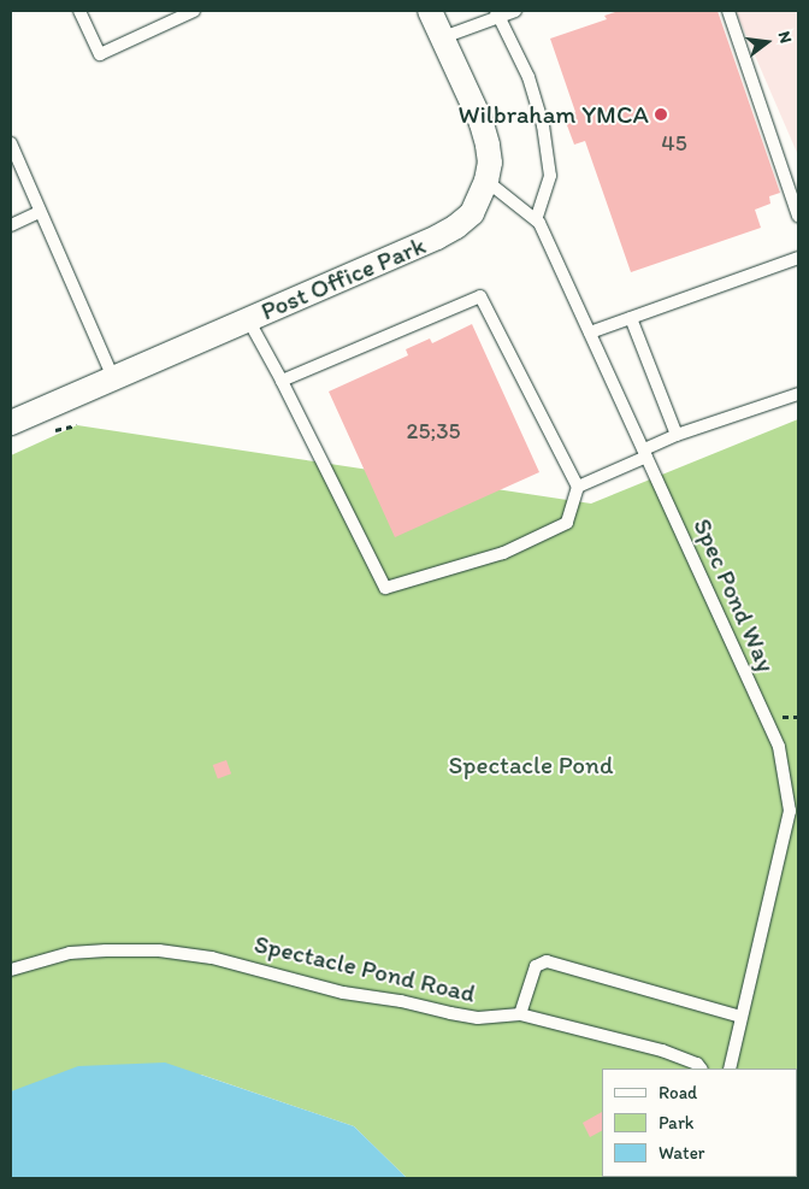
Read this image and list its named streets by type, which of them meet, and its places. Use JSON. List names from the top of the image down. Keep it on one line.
{"streets":{"street":["Post Office Park"],"lane":["Spec Pond Way","Spectacle Pond Road"]},"crossings":[["Post Office Park","Spec Pond Way"]],"parks":["Spectacle Pond"],"places":["Wilbraham YMCA"],"house_numbers":["45","25;35"],"legend":["Road","Park","Water"],"north":"right"}
